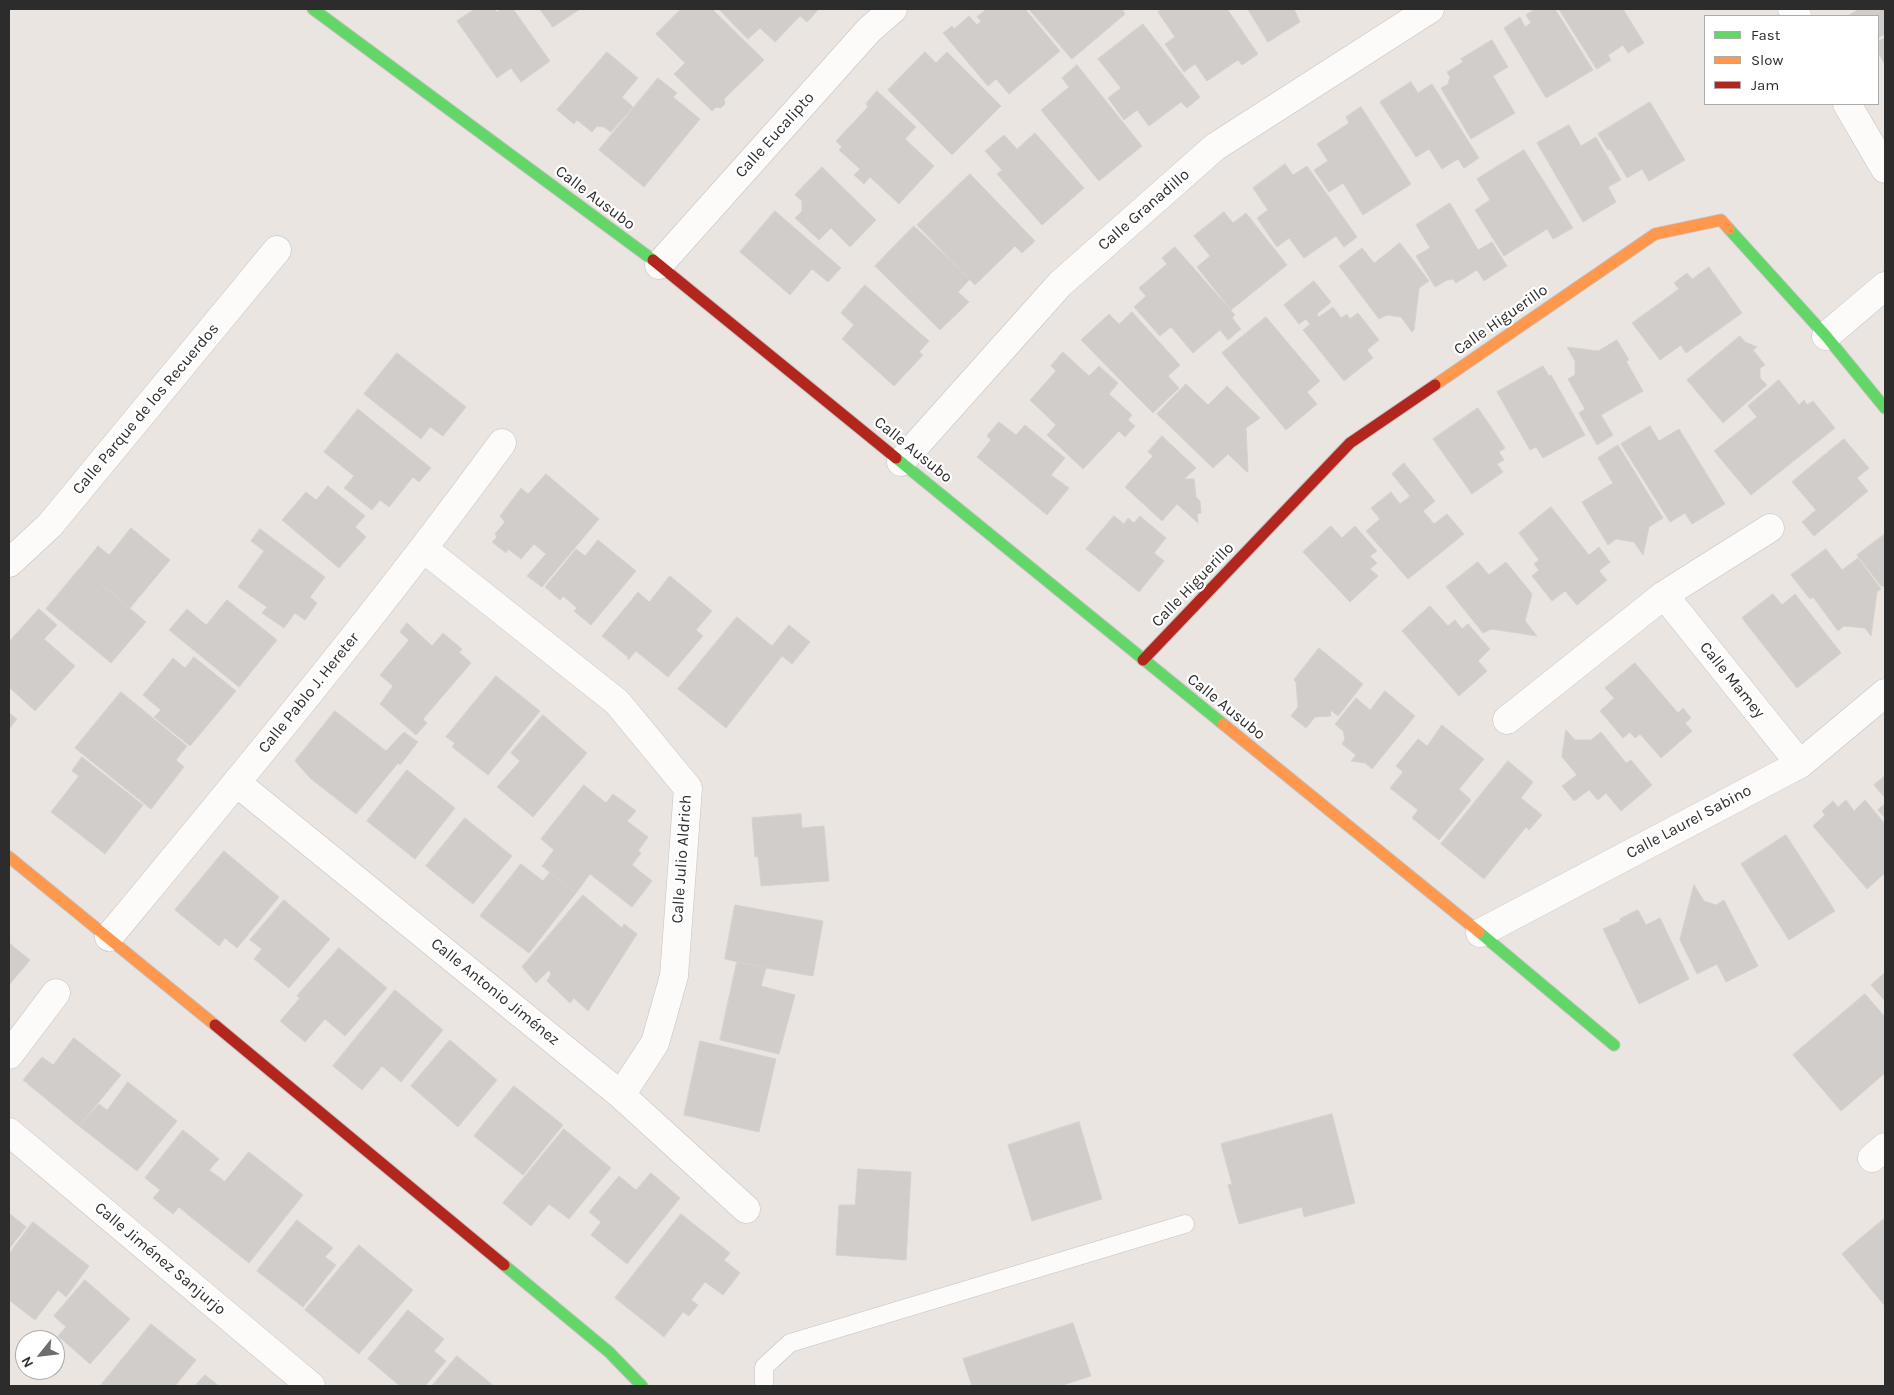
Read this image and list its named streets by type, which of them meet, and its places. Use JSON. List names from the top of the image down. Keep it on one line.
{"streets":{"street":["Calle Eucalipto","Calle Ausubo","Calle Granadillo","Calle Higuerillo","Calle Parque de los Recuerdos","Calle Mamey","Calle Pablo J. Hereter","Calle Laurel Sabino","Calle Julio Aldrich","Calle Antonio Jiménez","Calle Jiménez Sanjurjo"]},"crossings":[["Calle Eucalipto","Calle Ausubo"],["Calle Ausubo","Calle Granadillo"],["Calle Ausubo","Calle Higuerillo"],["Calle Ausubo","Calle Laurel Sabino"],["Calle Mamey","Calle Laurel Sabino"],["Calle Pablo J. Hereter","Calle Julio Aldrich"],["Calle Pablo J. Hereter","Calle Antonio Jiménez"],["Calle Julio Aldrich","Calle Antonio Jiménez"]],"legend":["Fast","Slow","Jam"],"north":"bottom left"}
